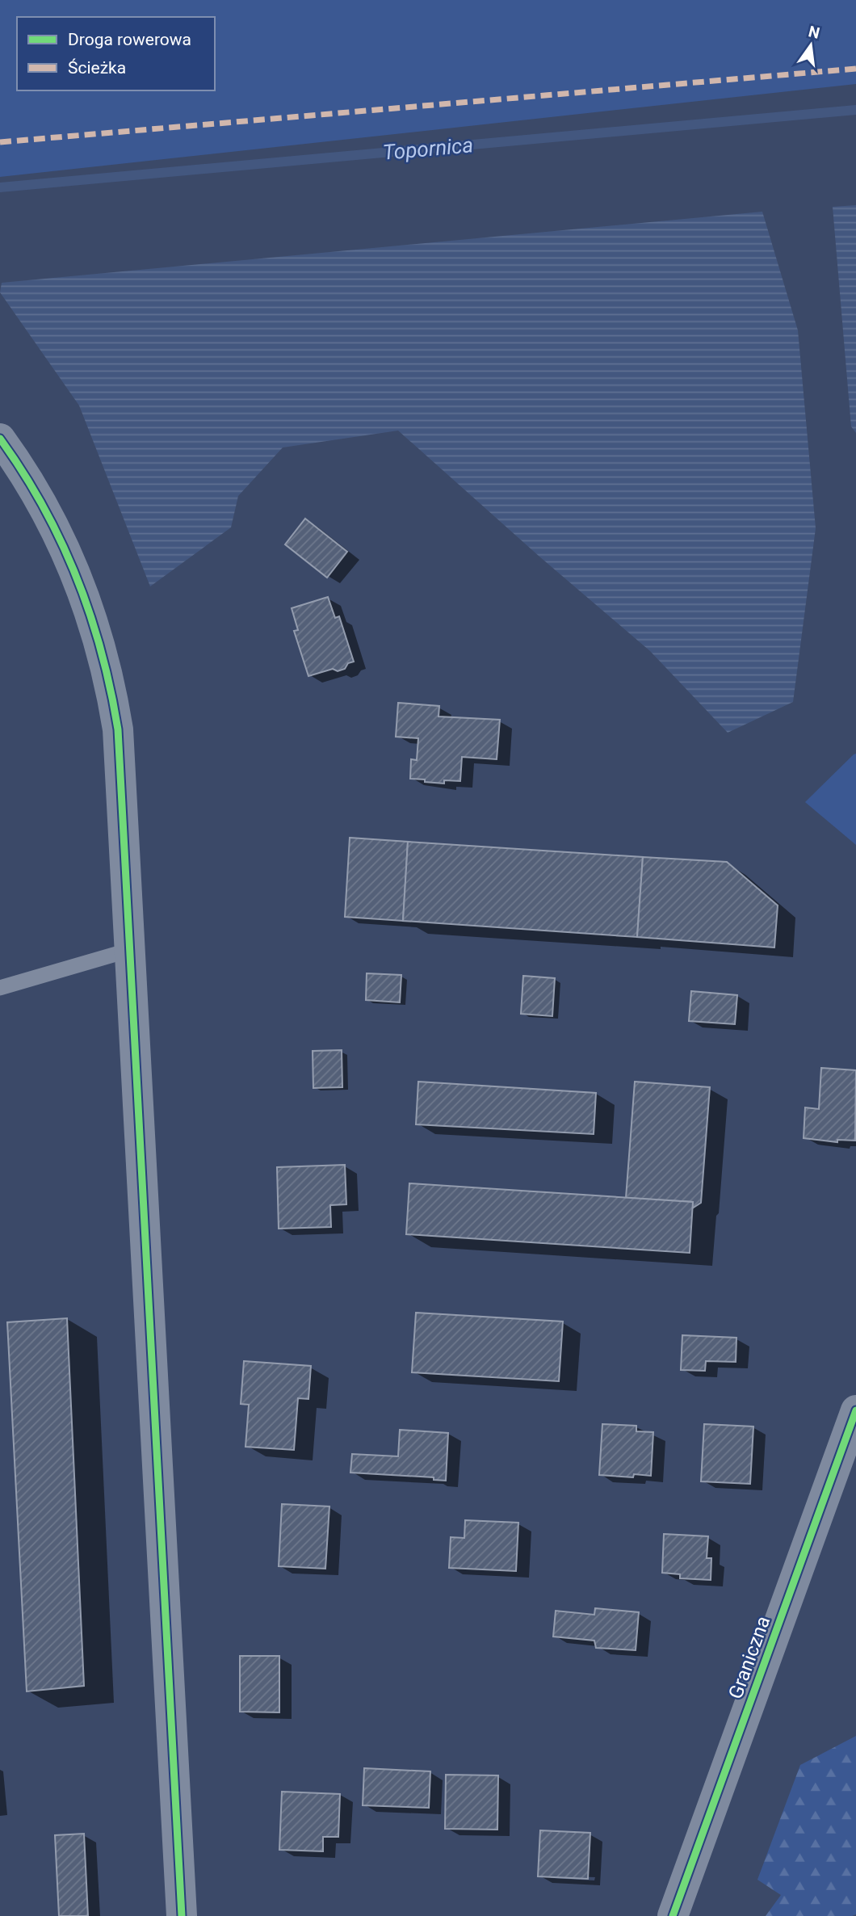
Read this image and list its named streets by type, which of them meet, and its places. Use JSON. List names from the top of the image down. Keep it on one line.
{"streets":{"street":["Graniczna"]},"water":["Topornica"],"legend":["Droga rowerowa","Ścieżka"],"north":"top"}
